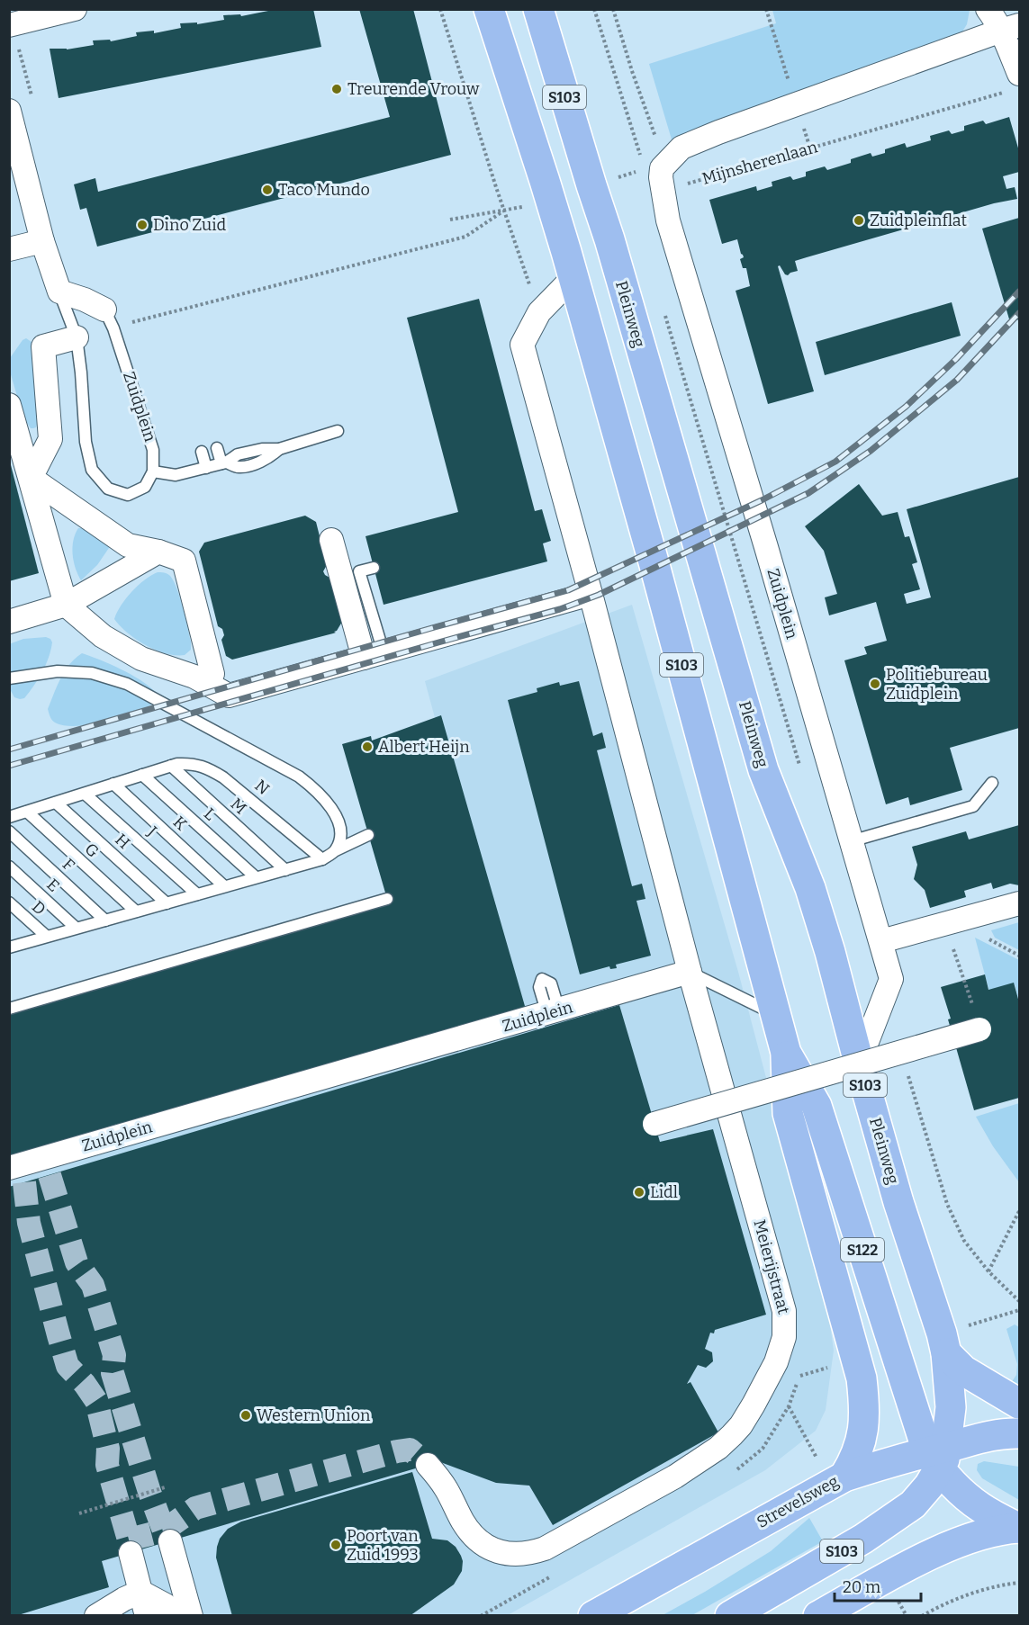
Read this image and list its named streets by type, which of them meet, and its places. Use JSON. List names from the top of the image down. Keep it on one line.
{"streets":{"main road":["S103","Pleinweg","S122","Strevelsweg"],"street":["Zuidplein","Meierijstraat"],"lane":["N","M","L","K","J","H","G","F","E","D"],"path":["Mijnsherenlaan"]},"crossings":[["S103","Pleinweg"],["S103","S122"],["S103","Strevelsweg"],["Mijnsherenlaan","Pleinweg"],["Mijnsherenlaan","Zuidplein"],["Pleinweg","Zuidplein"],["Pleinweg","S122"],["Pleinweg","Strevelsweg"],["Zuidplein","Meierijstraat"],["N","M"],["N","L"],["N","K"],["N","J"],["N","H"],["N","G"],["S122","Strevelsweg"]],"places":["Treurende Vrouw","Taco Mundo","Zuidpleinflat","Dino Zuid","Politiebureau Zuidplein","Albert Heijn","Lidl","Western Union","Poort van Zuid 1993"],"scale_bar":"20 m"}
